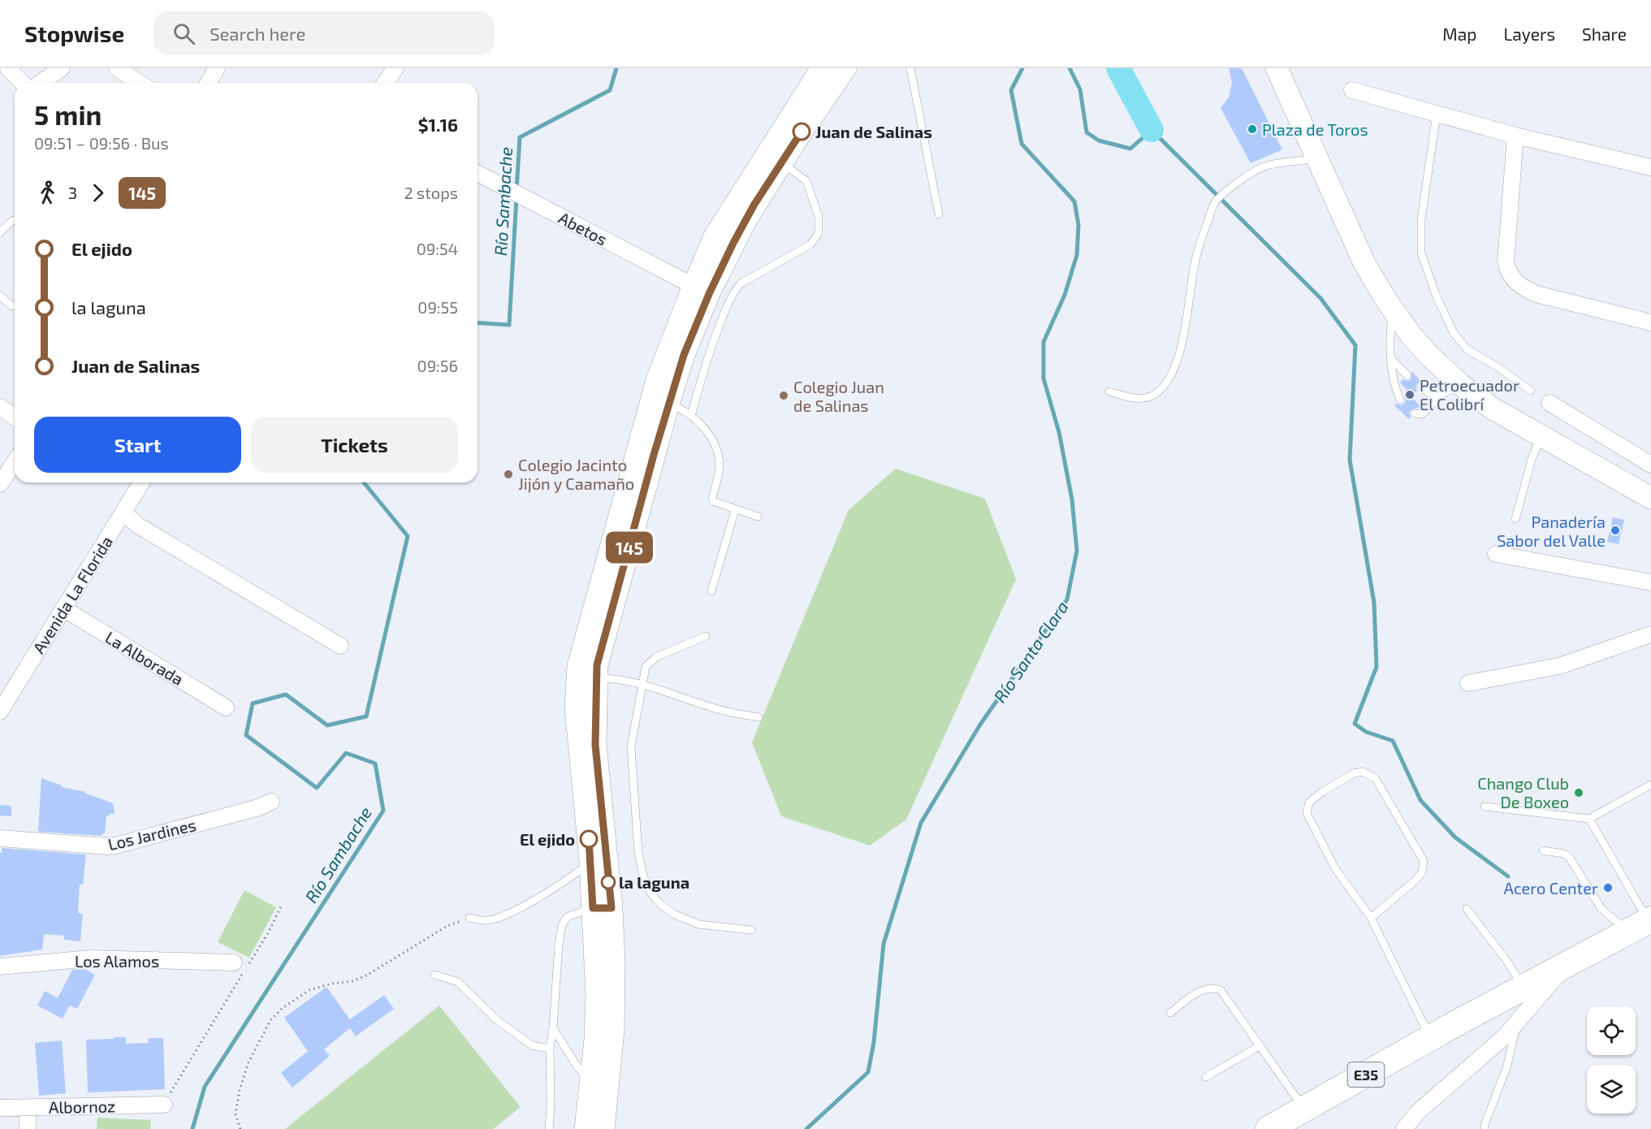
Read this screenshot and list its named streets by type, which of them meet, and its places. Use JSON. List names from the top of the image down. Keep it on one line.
{"streets":{"highway":["E35"],"street":["Abetos","Avenida La Florida","La Alborada","Los Jardines","Los Alamos","Albornoz"]},"crossings":[["Avenida La Florida","La Alborada"]],"water":["Río Sambache","Río Santa Clara"],"places":["Plaza de Toros","Juan de Salinas","Petroecuador El Colibrí","Colegio Juan de Salinas","Colegio Jacinto Jijón y Caamaño","Panadería Sabor del Valle","Chango Club De Boxeo","El ejido","la laguna","Acero Center"],"lines":["bus line 145"],"page":{"header":"Stopwise","search":"Search here","nav":["Map","Layers","Share"],"on_map":"145","heading":["5 min","09:51 – 09:56 · Bus","$1.16"],"legs":["3","145","2 stops"],"list":[{"name":"El ejido","value":"09:54"},{"name":"la laguna","value":"09:55"},{"name":"Juan de Salinas","value":"09:56"}],"buttons":["Start","Tickets"]}}
